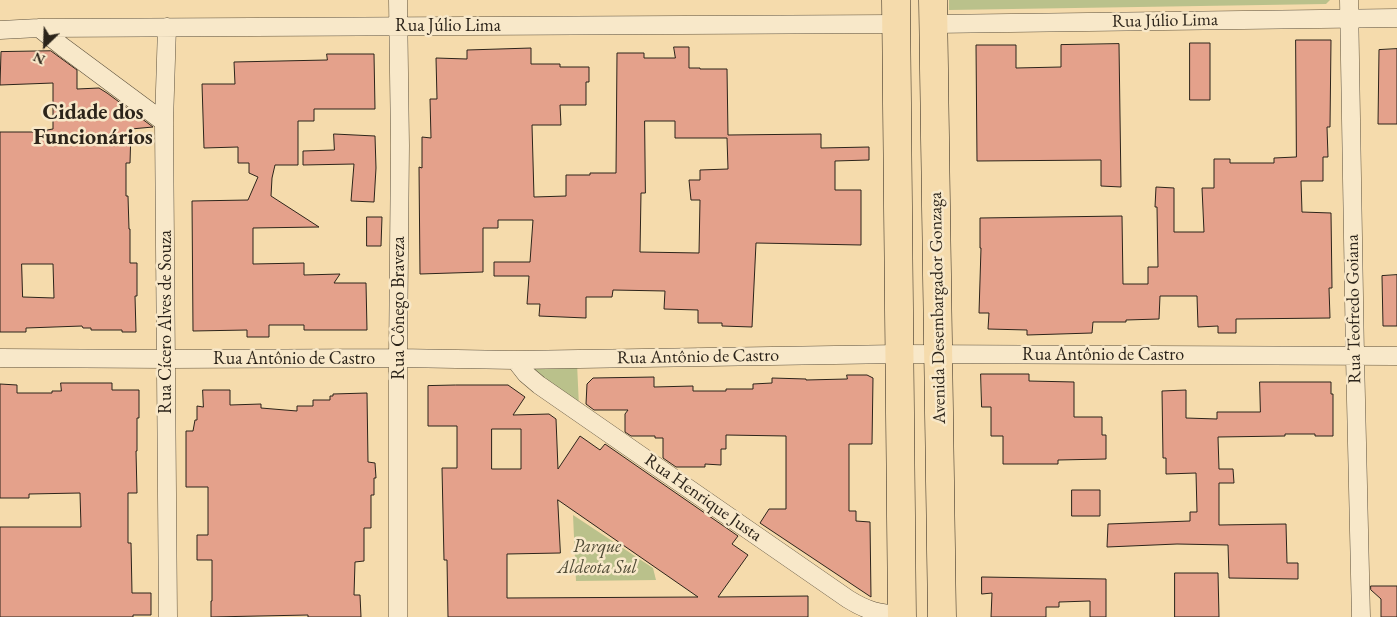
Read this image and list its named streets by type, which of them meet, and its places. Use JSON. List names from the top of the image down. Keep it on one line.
{"streets":{"main road":["Avenida Desembargador Gonzaga"],"street":["Rua Júlio Lima","Rua Cônego Braveza","Rua Teofredo Goiana","Rua Cícero Alves de Souza","Rua Antônio de Castro","Rua Henrique Justa"]},"crossings":[["Rua Júlio Lima","Rua Cônego Braveza"],["Rua Júlio Lima","Avenida Desembargador Gonzaga"],["Rua Júlio Lima","Rua Teofredo Goiana"],["Rua Júlio Lima","Rua Cícero Alves de Souza"],["Rua Cônego Braveza","Rua Antônio de Castro"],["Avenida Desembargador Gonzaga","Rua Antônio de Castro"],["Rua Teofredo Goiana","Rua Antônio de Castro"],["Rua Cícero Alves de Souza","Rua Antônio de Castro"],["Rua Antônio de Castro","Rua Henrique Justa"]],"districts":["Cidade dos Funcionários"],"parks":["Parque Aldeota Sul"],"north":"bottom left"}
